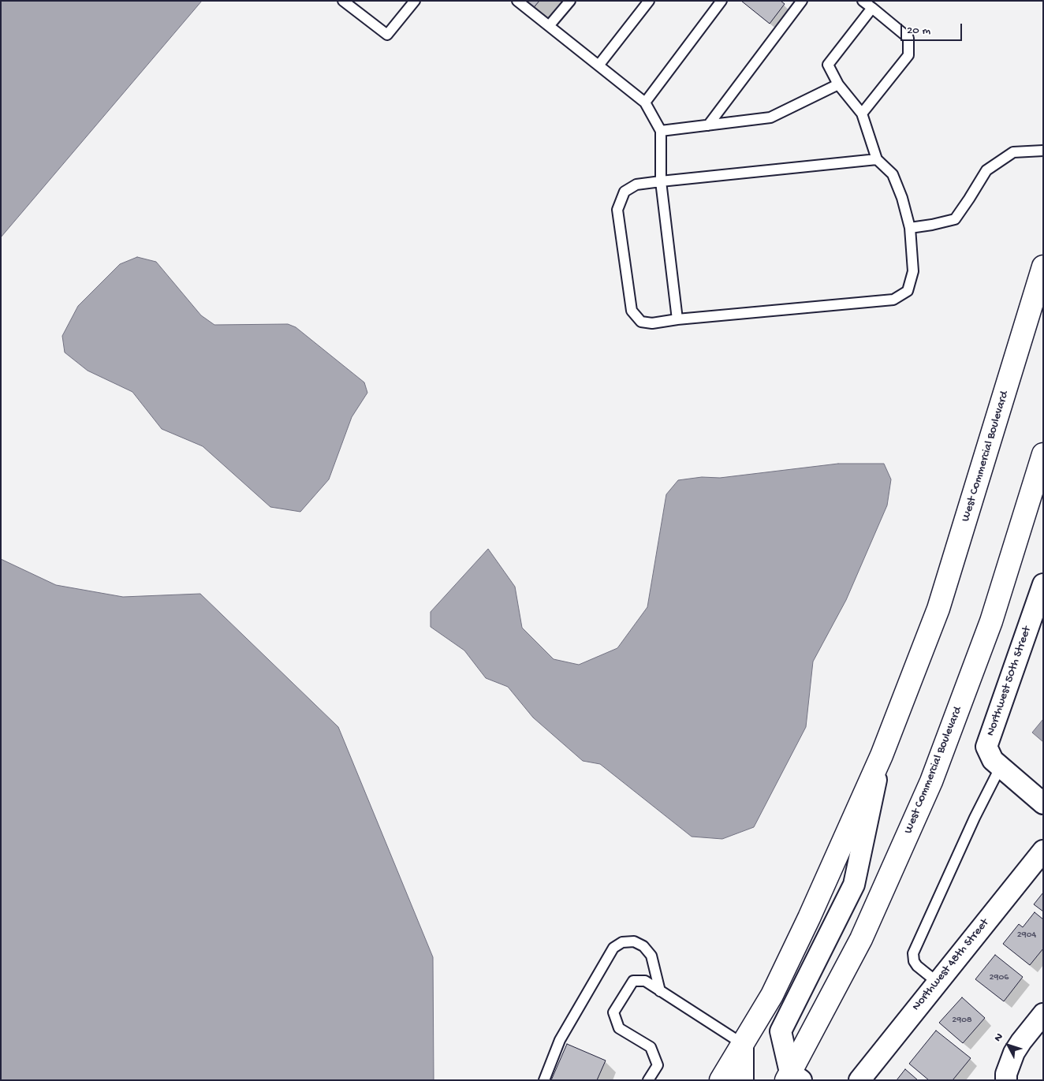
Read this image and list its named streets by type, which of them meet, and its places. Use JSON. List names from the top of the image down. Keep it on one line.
{"streets":{"highway":["West Commercial Boulevard"],"street":["Northwest 50th Street","Northwest 48th Street"]},"house_numbers":["2904","2906","2908"],"scale_bar":"20 m","north":"top left"}
